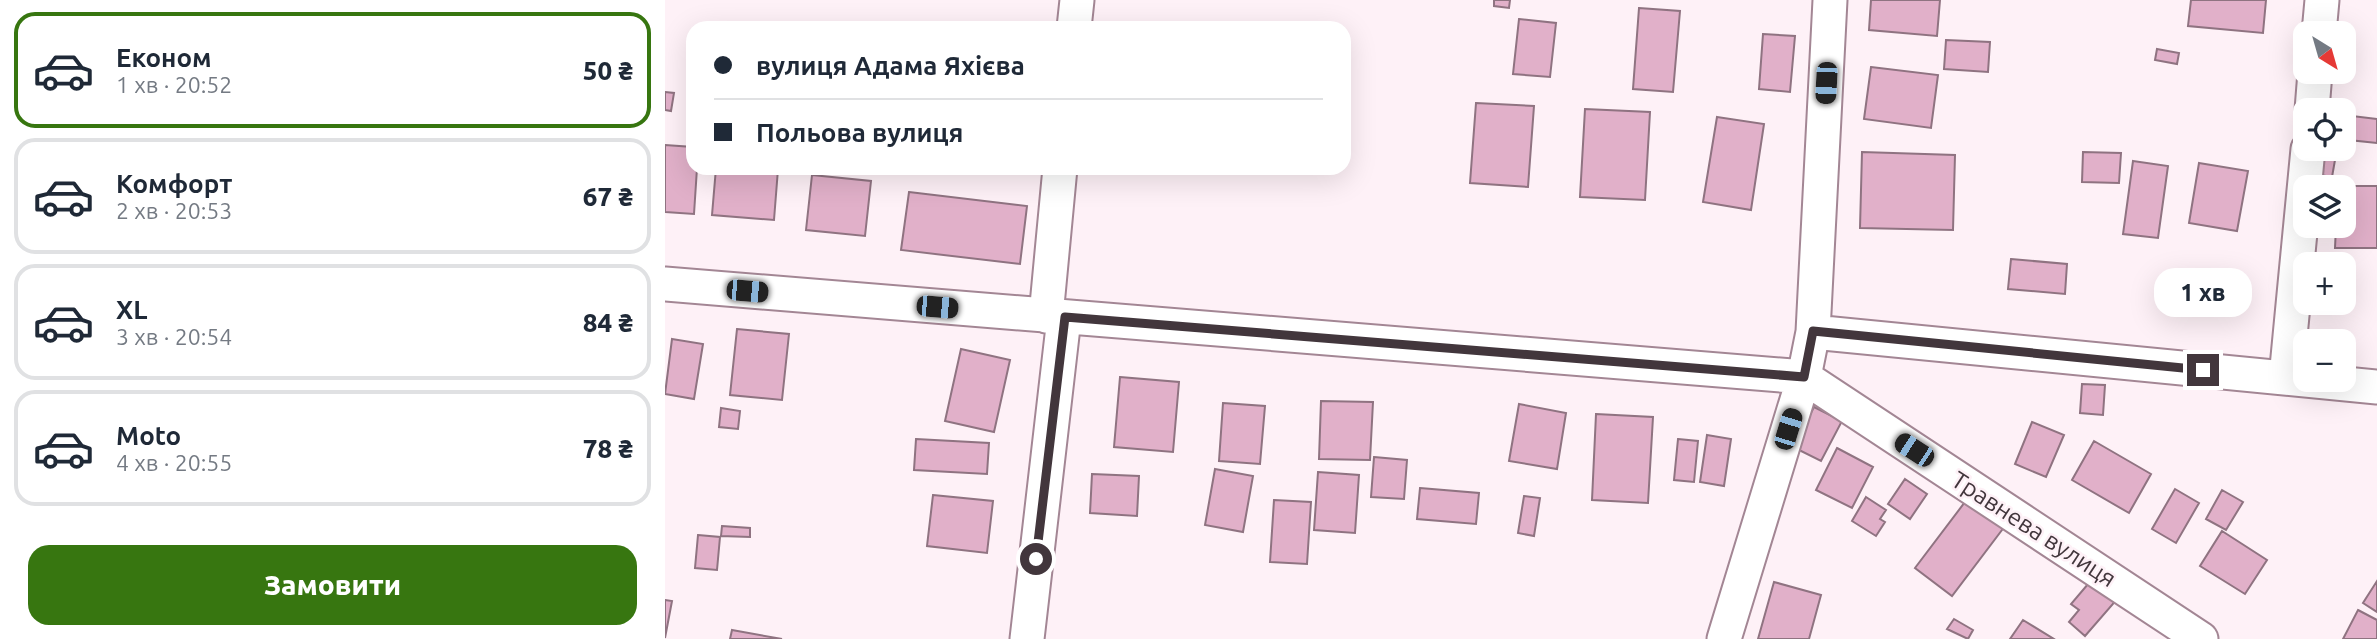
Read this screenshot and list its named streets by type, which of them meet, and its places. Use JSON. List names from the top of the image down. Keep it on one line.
{"streets":{"street":["Травнева вулиця"]},"north":"bottom right","page":{"list":[{"name":"Економ","note":"1 хв · 20:52","value":"50 ₴"},{"name":"Комфорт","note":"2 хв · 20:53","value":"67 ₴"},{"name":"XL","note":"3 хв · 20:54","value":"84 ₴"},{"name":"Moto","note":"4 хв · 20:55","value":"78 ₴"}],"map_buttons":["+","−"],"banner":["вулиця Адама Яхієва","Польова вулиця"],"bubble":"1 хв","buttons":"Замовити"}}
